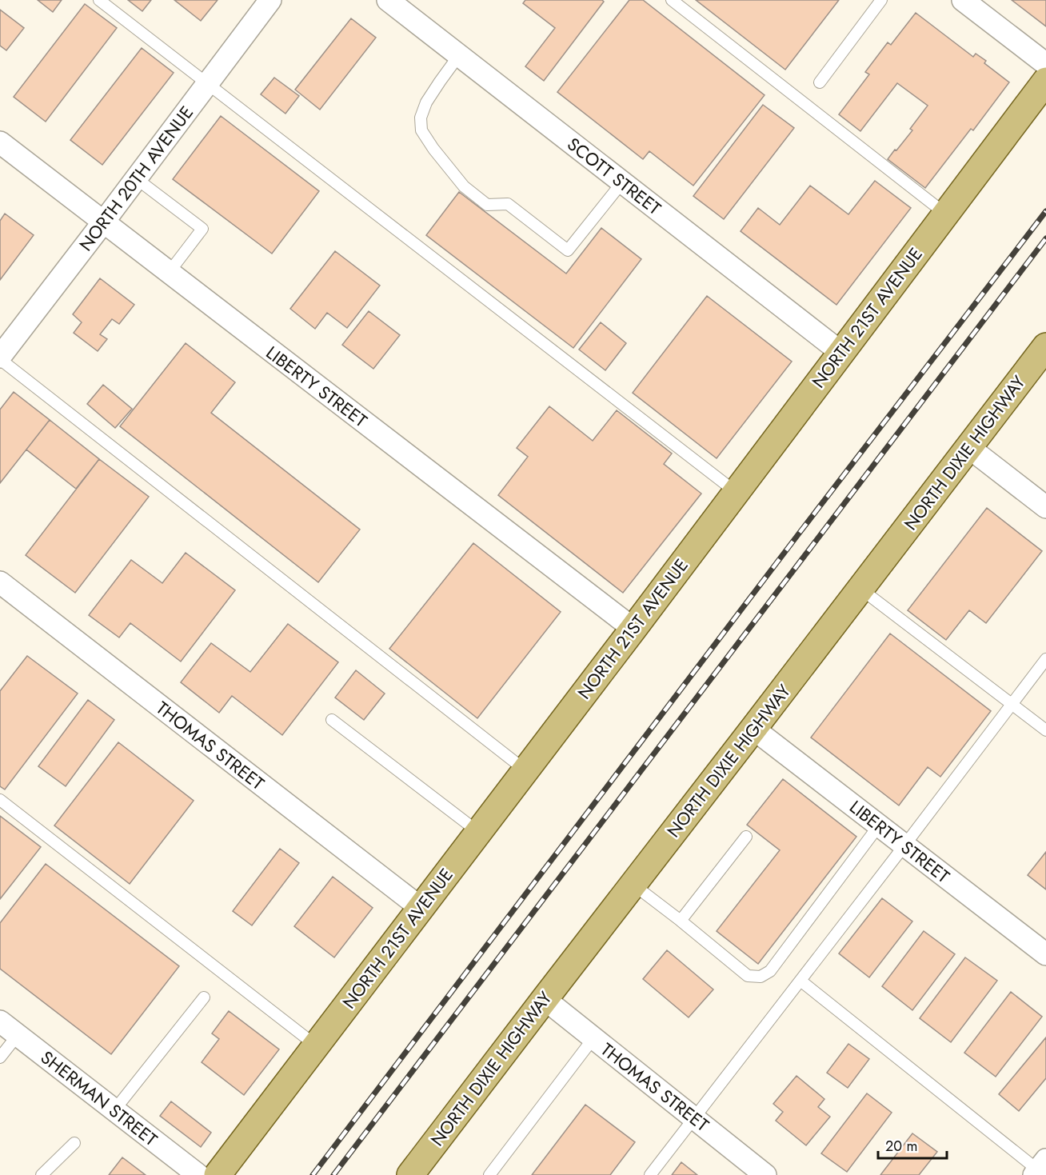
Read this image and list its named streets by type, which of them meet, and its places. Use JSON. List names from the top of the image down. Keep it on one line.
{"streets":{"main road":["NORTH 21ST AVENUE","NORTH DIXIE HIGHWAY"],"street":["SCOTT STREET","NORTH 20TH AVENUE","LIBERTY STREET","THOMAS STREET","SHERMAN STREET"]},"crossings":[["SCOTT STREET","NORTH 21ST AVENUE"],["NORTH 20TH AVENUE","LIBERTY STREET"],["NORTH 21ST AVENUE","LIBERTY STREET"],["NORTH 21ST AVENUE","THOMAS STREET"],["LIBERTY STREET","NORTH DIXIE HIGHWAY"],["NORTH DIXIE HIGHWAY","THOMAS STREET"]],"scale_bar":"20 m"}
